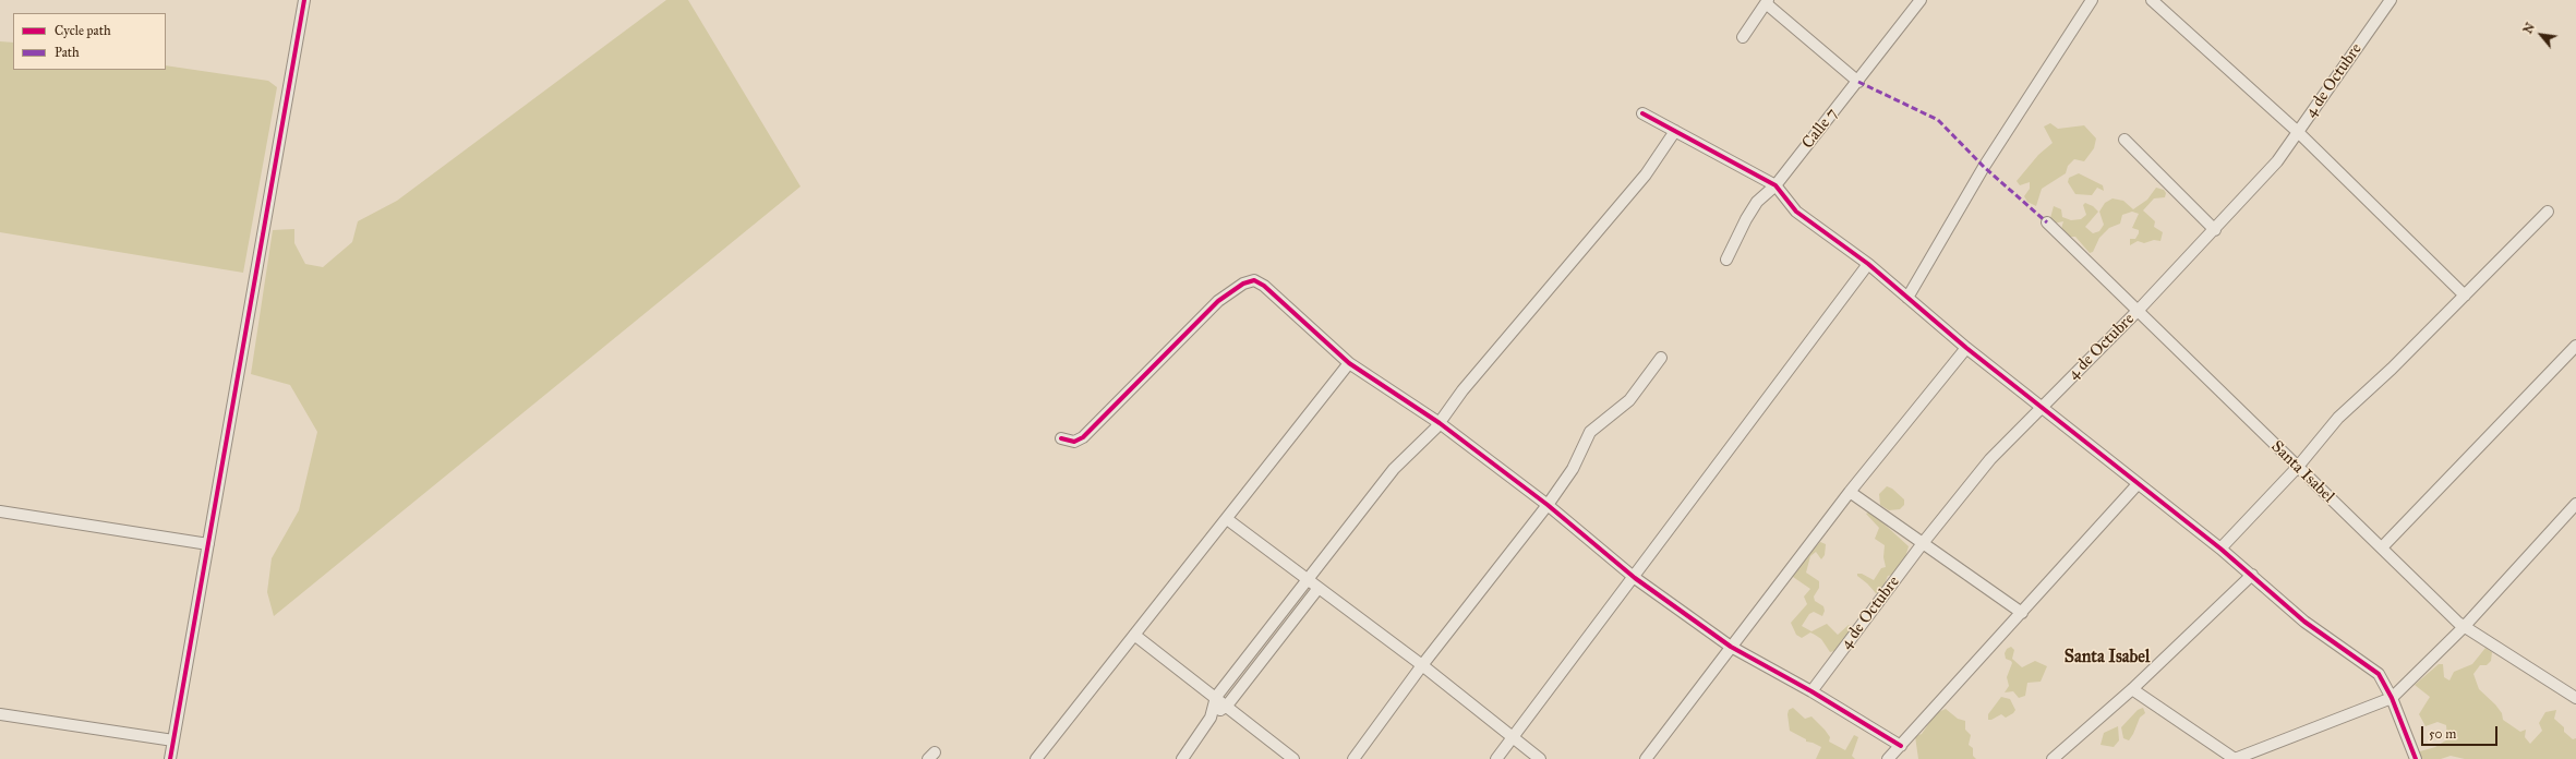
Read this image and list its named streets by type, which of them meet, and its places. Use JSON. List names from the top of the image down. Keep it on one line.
{"streets":{"street":["4 de Octubre","Calle 7","Santa Isabel"]},"crossings":[["4 de Octubre","Santa Isabel"]],"districts":["Santa Isabel"],"legend":["Cycle path","Path"],"scale_bar":"50 m","north":"top left"}
